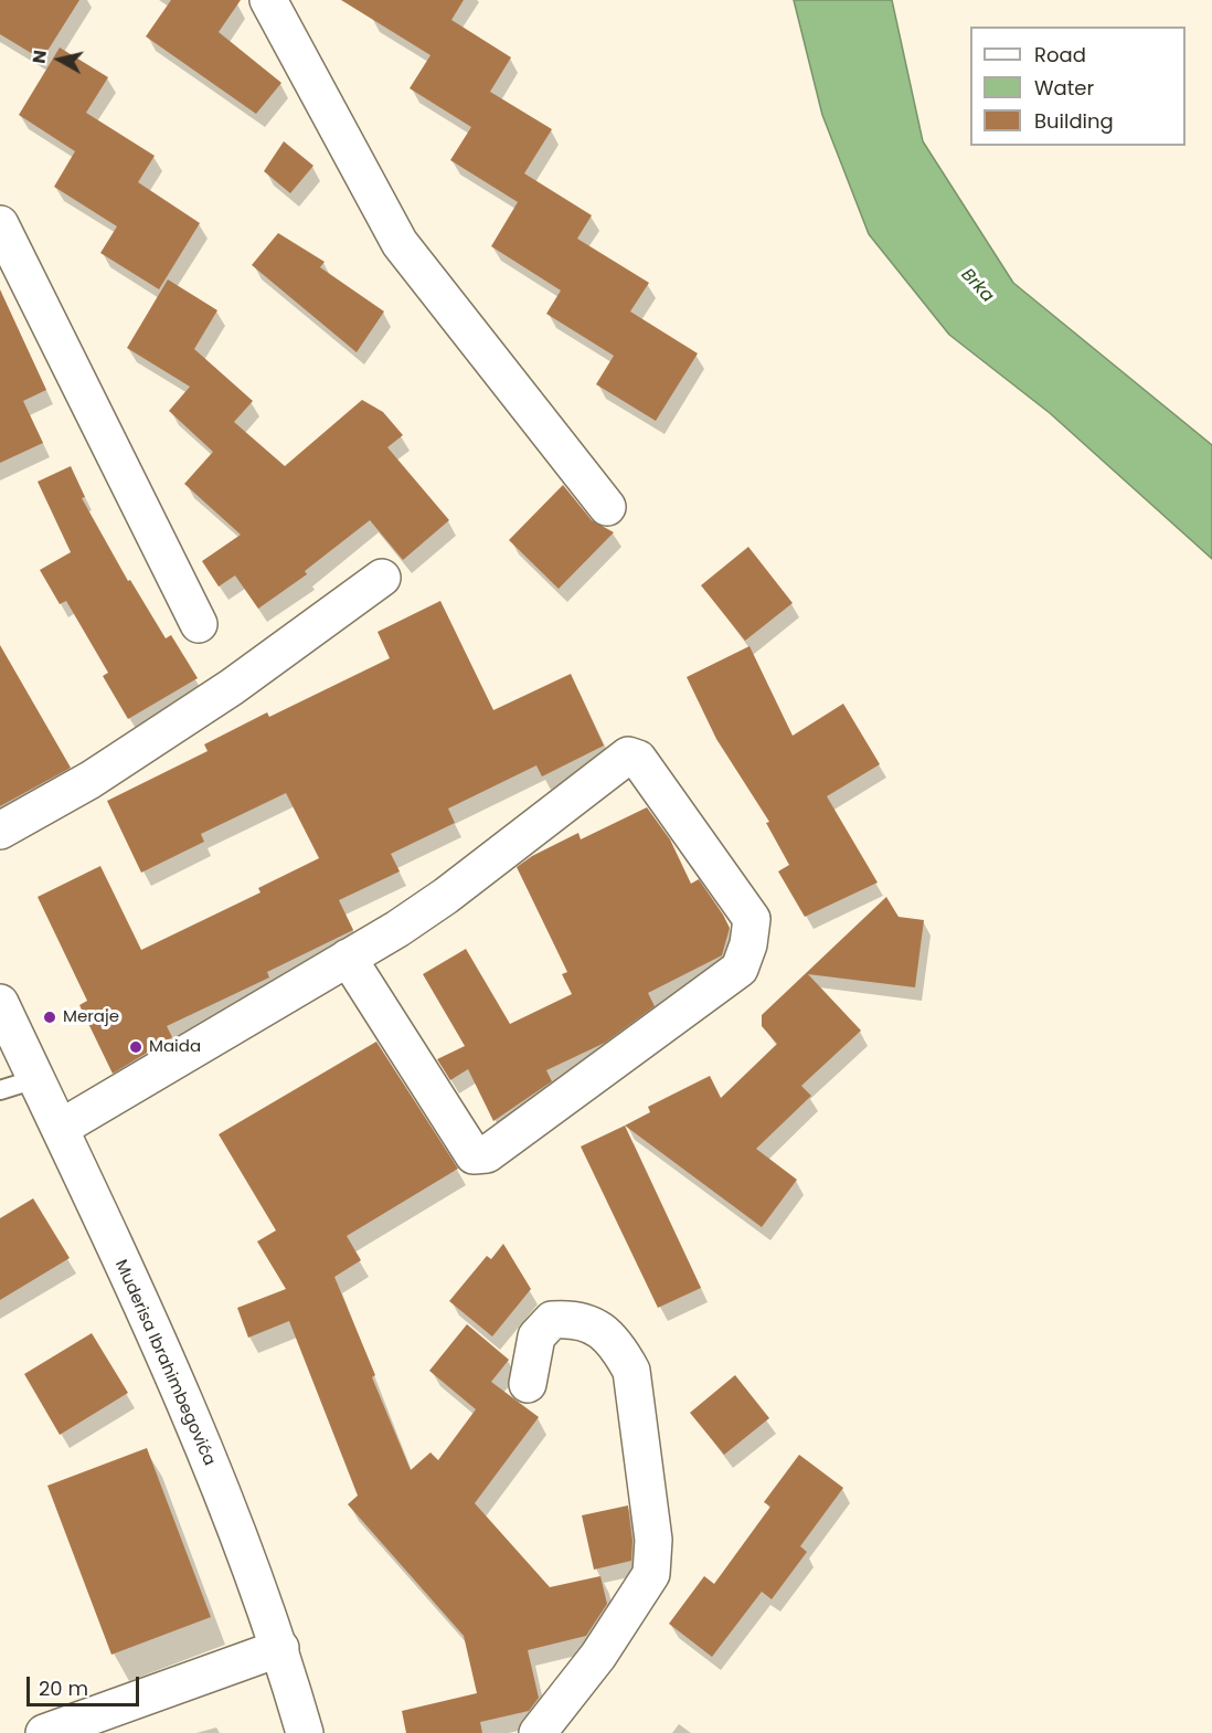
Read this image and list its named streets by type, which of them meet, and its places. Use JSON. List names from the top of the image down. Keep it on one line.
{"streets":{"street":["Muderisa Ibrahimbegovića"]},"water":["Brka"],"places":["Meraje","Maida"],"legend":["Road","Water","Building"],"scale_bar":"20 m","north":"left"}
